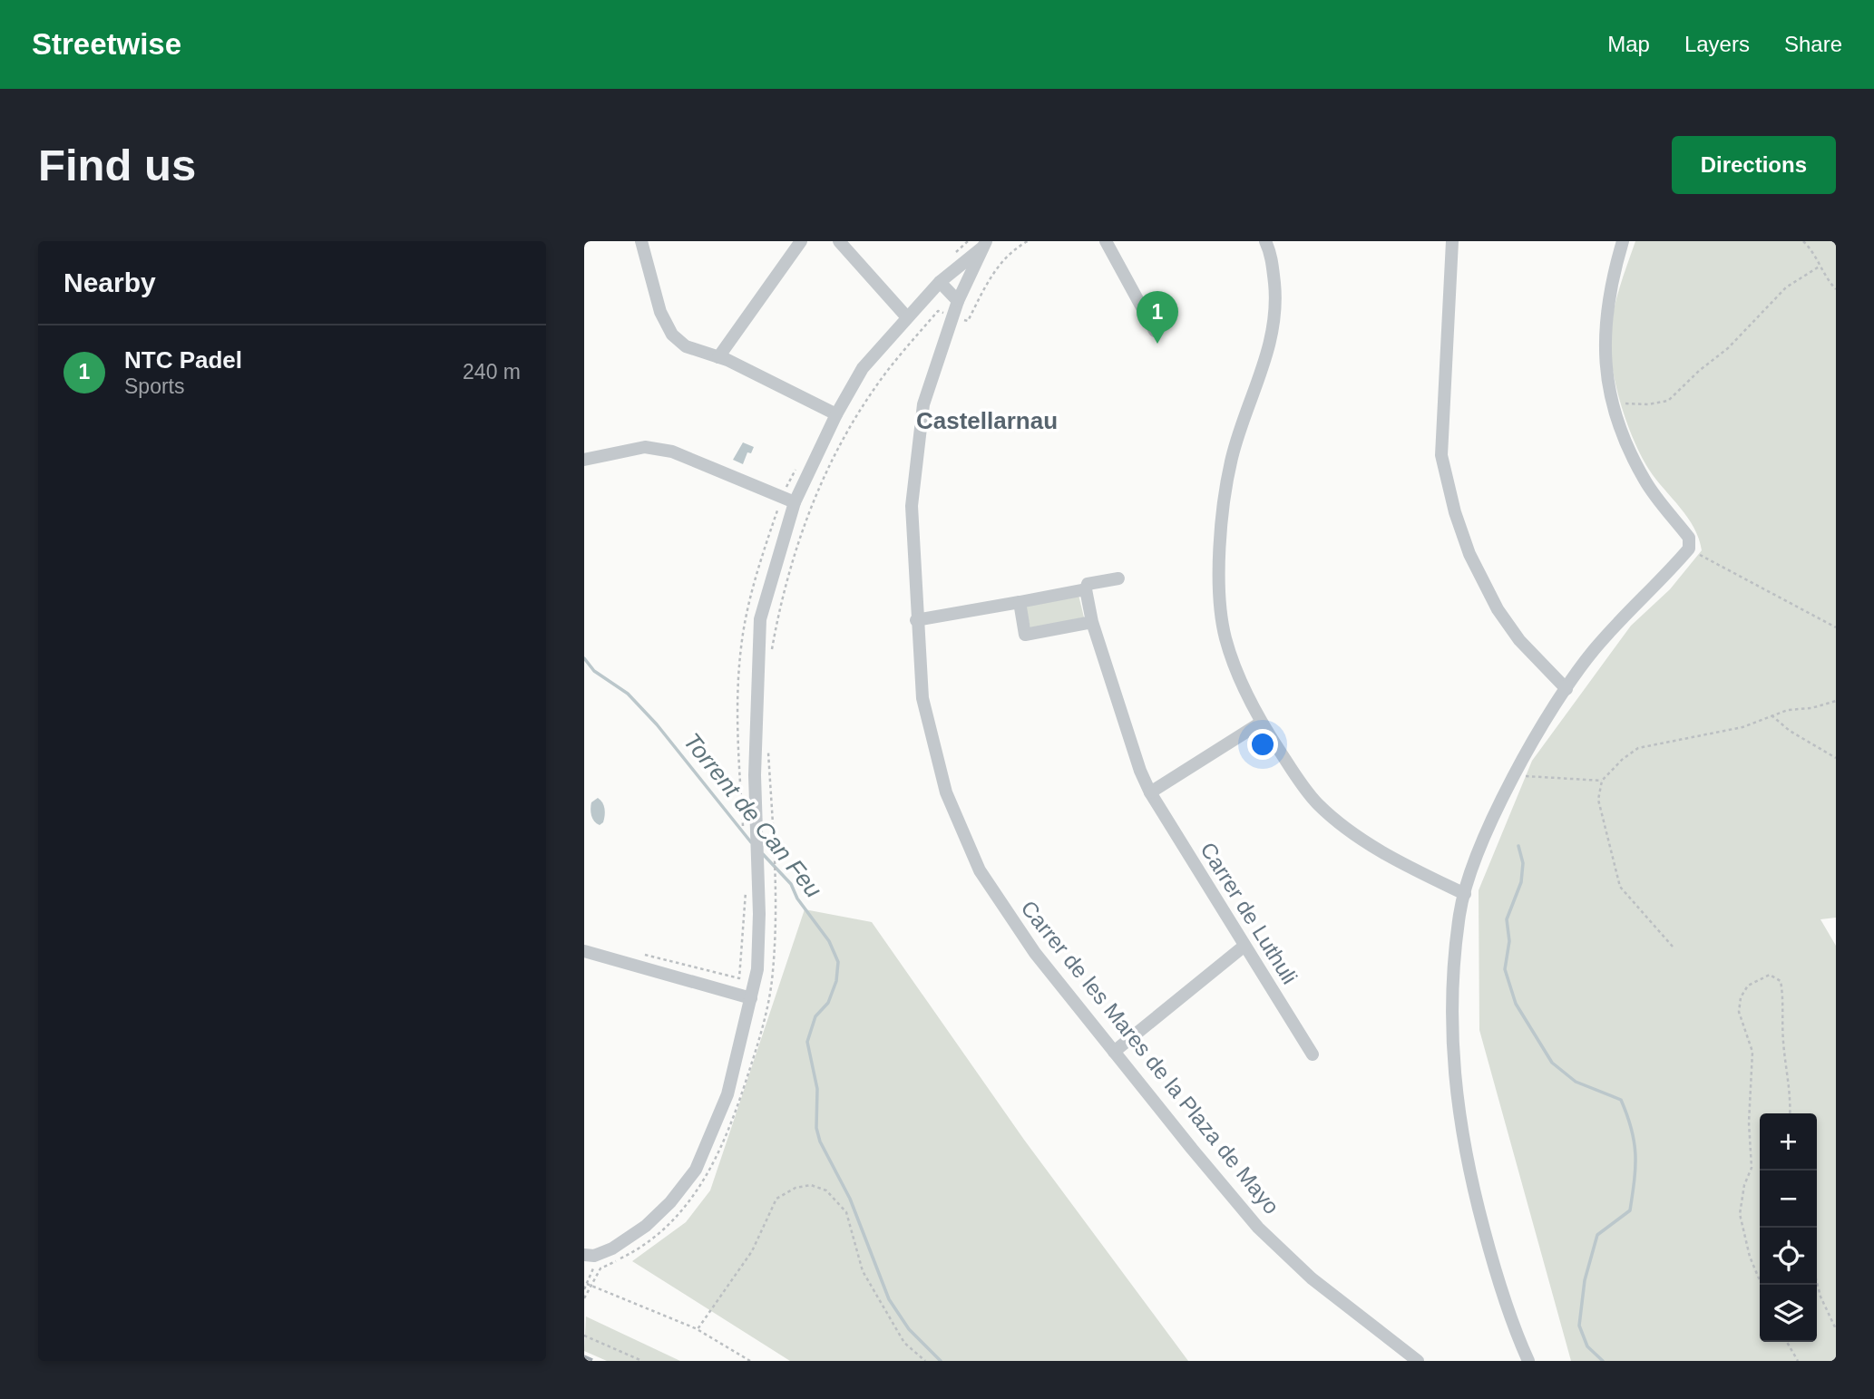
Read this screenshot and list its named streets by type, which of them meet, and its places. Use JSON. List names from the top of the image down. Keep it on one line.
{"streets":{"street":["Carrer de Luthuli","Carrer de les Mares de la Plaza de Mayo"]},"districts":["Castellarnau"],"water":["Torrent de Can Feu"],"page":{"header":"Streetwise","nav":["Map","Layers","Share"],"buttons":"Directions","title":"Find us","heading":"Nearby","pins":"1","list":[{"mark":"1","name":"NTC Padel","note":"Sports","value":"240 m"}],"map_buttons":["+","−"]}}
